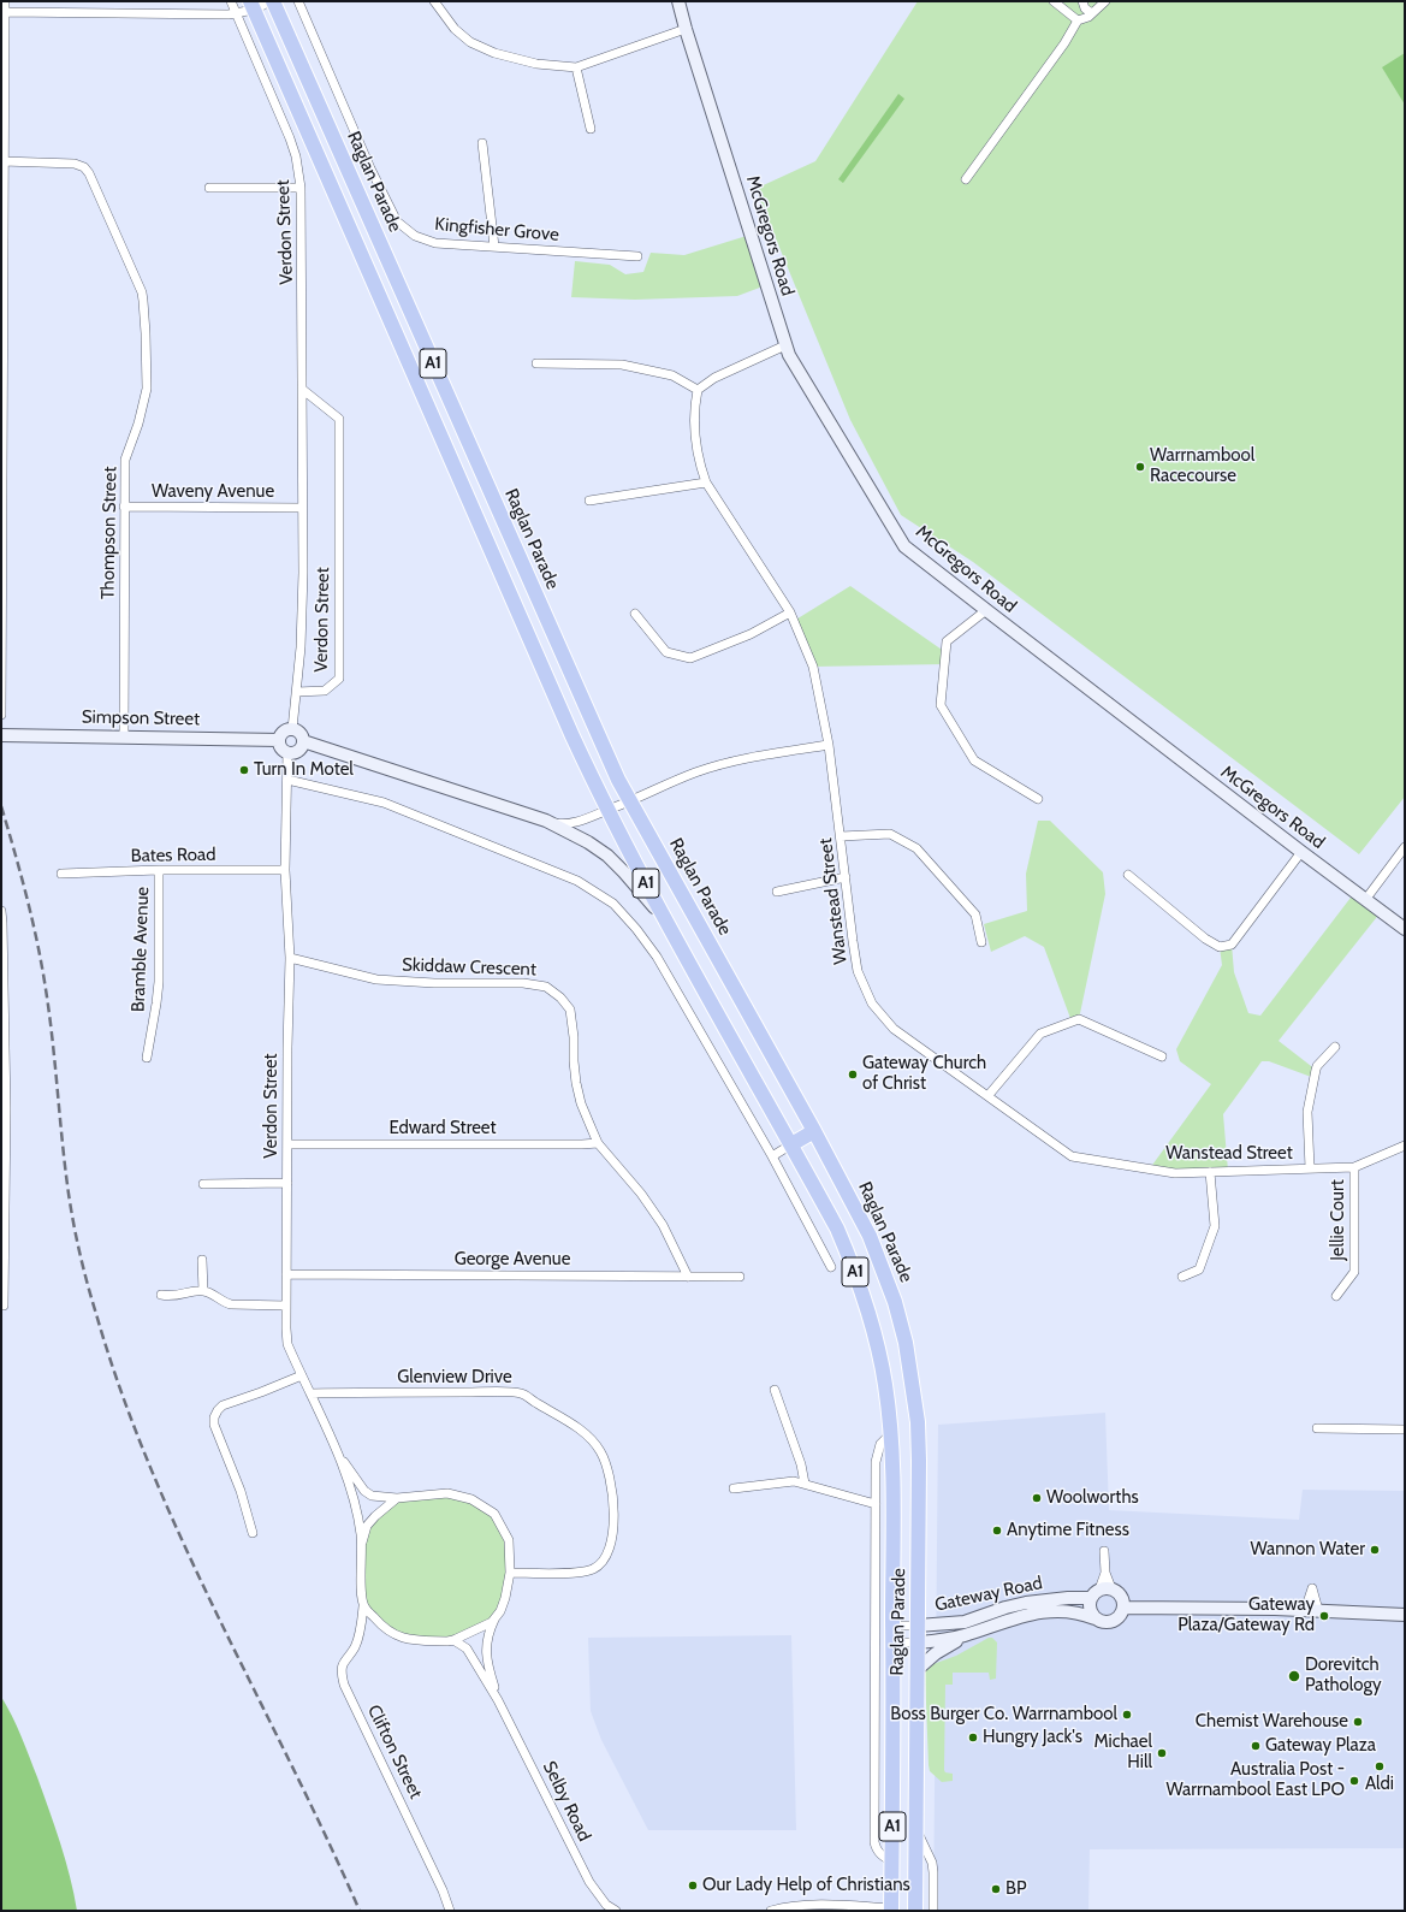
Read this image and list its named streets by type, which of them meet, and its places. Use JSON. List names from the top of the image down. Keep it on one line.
{"streets":{"highway":["Raglan Parade","A1"],"street":["Kingfisher Grove","Verdon Street","McGregors Road","Waveny Avenue","Thompson Street","Simpson Street","Bates Road","Wanstead Street","Bramble Avenue","Skiddaw Crescent","Edward Street","Jellie Court","George Avenue","Glenview Drive","Gateway Road","Clifton Street","Selby Road"]},"crossings":[["Raglan Parade","Gateway Road"],["Verdon Street","Waveny Avenue"],["Verdon Street","Simpson Street"],["Verdon Street","Bates Road"],["Verdon Street","Skiddaw Crescent"],["Verdon Street","Edward Street"],["Verdon Street","George Avenue"],["Verdon Street","Glenview Drive"],["Verdon Street","Clifton Street"],["Verdon Street","Selby Road"],["Waveny Avenue","Thompson Street"],["Thompson Street","Simpson Street"],["Bates Road","Bramble Avenue"],["Wanstead Street","Jellie Court"],["Skiddaw Crescent","Edward Street"],["Skiddaw Crescent","George Avenue"],["Glenview Drive","Clifton Street"],["Glenview Drive","Selby Road"],["Clifton Street","Selby Road"]],"places":["Warrnambool Racecourse","Turn In Motel","Gateway Church of Christ","Woolworths","Anytime Fitness","Wannon Water","Gateway Plaza/Gateway Rd","Dorevitch Pathology","Boss Burger Co. Warrnambool","Chemist Warehouse","Hungry Jack's","Gateway Plaza","Michael Hill","Aldi","Australia Post - Warrnambool East LPO","Our Lady Help of Christians","BP"]}
